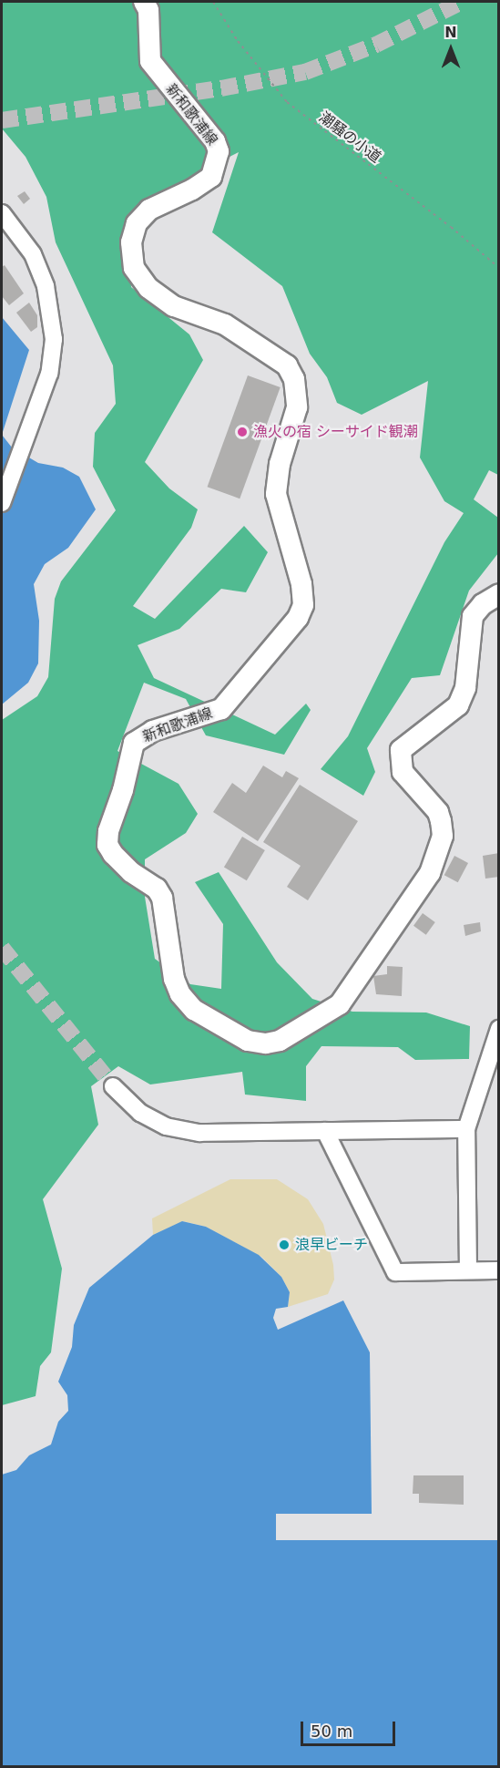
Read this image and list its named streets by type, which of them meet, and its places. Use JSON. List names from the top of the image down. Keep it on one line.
{"streets":{"main road":["新和歌浦線"],"path":["潮騒の小道"]},"places":["漁火の宿 シーサイド観潮","浪早ビーチ"],"scale_bar":"50 m","north":"top"}
